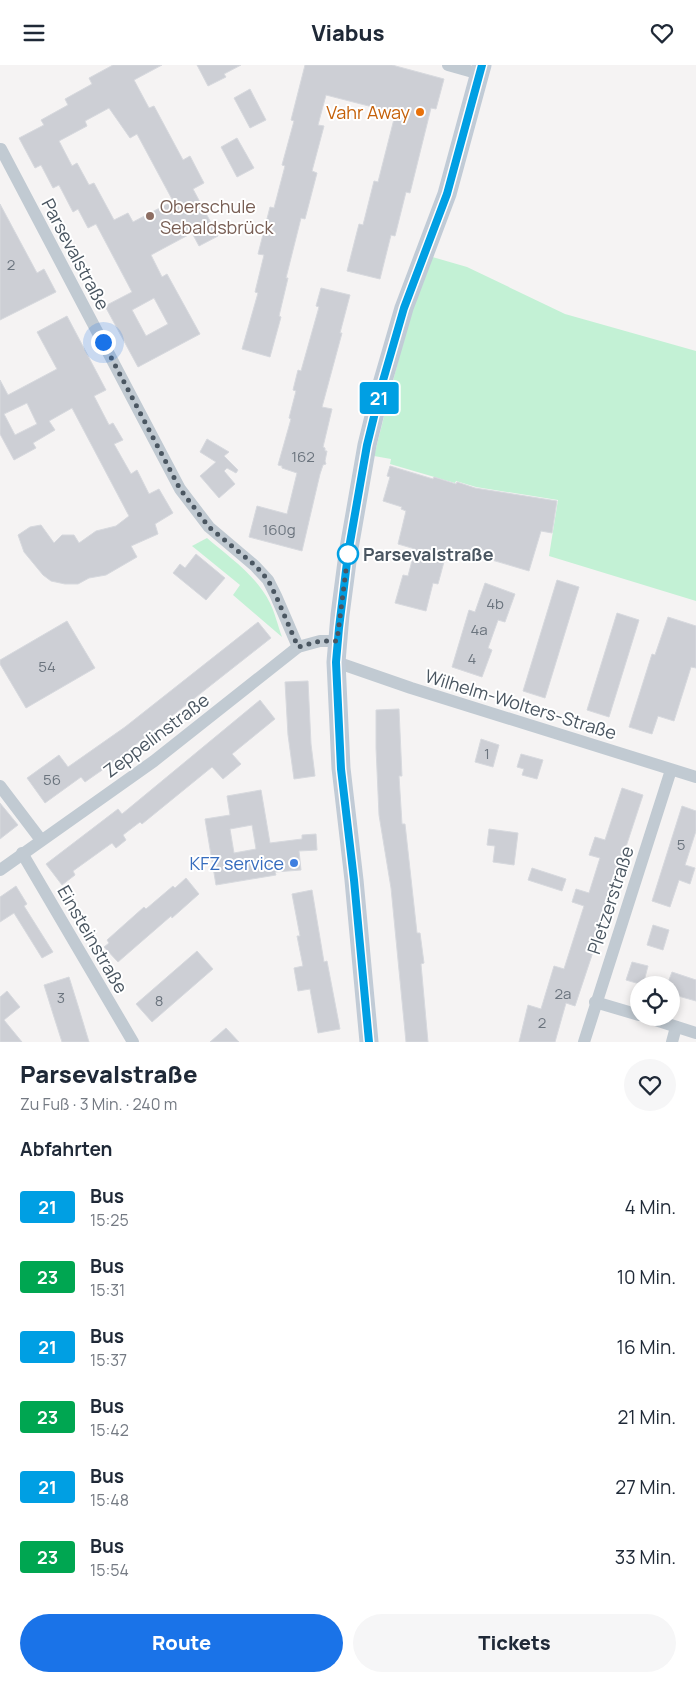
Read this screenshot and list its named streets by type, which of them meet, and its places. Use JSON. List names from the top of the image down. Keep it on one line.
{"streets":{"street":["Parsevalstraße","Wilhelm-Wolters-Straße","Zeppelinstraße","Pletzerstraße","Einsteinstraße"]},"crossings":[["Parsevalstraße","Zeppelinstraße"],["Wilhelm-Wolters-Straße","Pletzerstraße"],["Zeppelinstraße","Einsteinstraße"]],"places":["Vahr Away","Oberschule Sebaldsbrück","Parsevalstraße","KFZ service"],"lines":["bus line 21"],"house_numbers":["2","162","160g","4b","4a","4","54","1","56","5","2a","3","8","2"],"page":{"header":"Viabus","on_map":"21","heading":[["Parsevalstraße","Zu Fuß · 3 Min. · 240 m"],"Abfahrten"],"list":[{"mark":"21","name":"Bus","note":"15:25","value":"4 Min."},{"mark":"23","name":"Bus","note":"15:31","value":"10 Min."},{"mark":"21","name":"Bus","note":"15:37","value":"16 Min."},{"mark":"23","name":"Bus","note":"15:42","value":"21 Min."},{"mark":"21","name":"Bus","note":"15:48","value":"27 Min."},{"mark":"23","name":"Bus","note":"15:54","value":"33 Min."}],"buttons":["Route","Tickets"]}}
